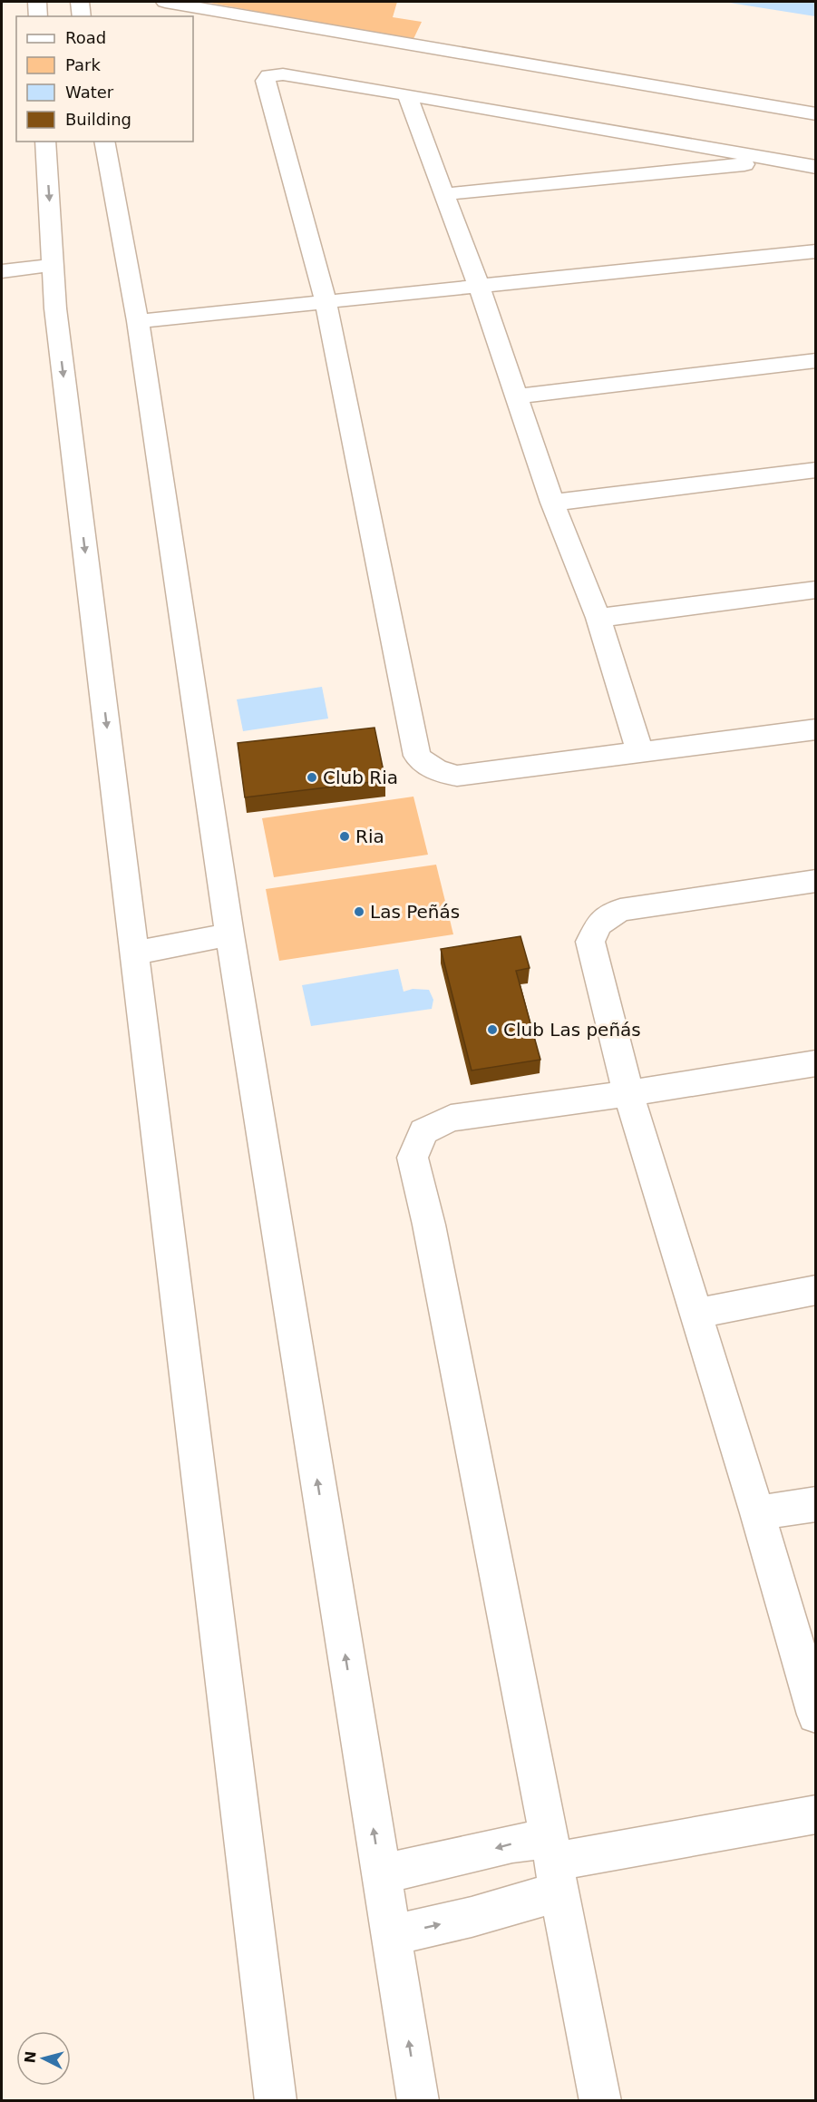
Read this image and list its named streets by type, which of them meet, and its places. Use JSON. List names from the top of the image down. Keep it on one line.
{"places":["Club Ria","Ria","Las Peñás","Club Las peñás"],"legend":["Road","Park","Water","Building"],"north":"left"}
